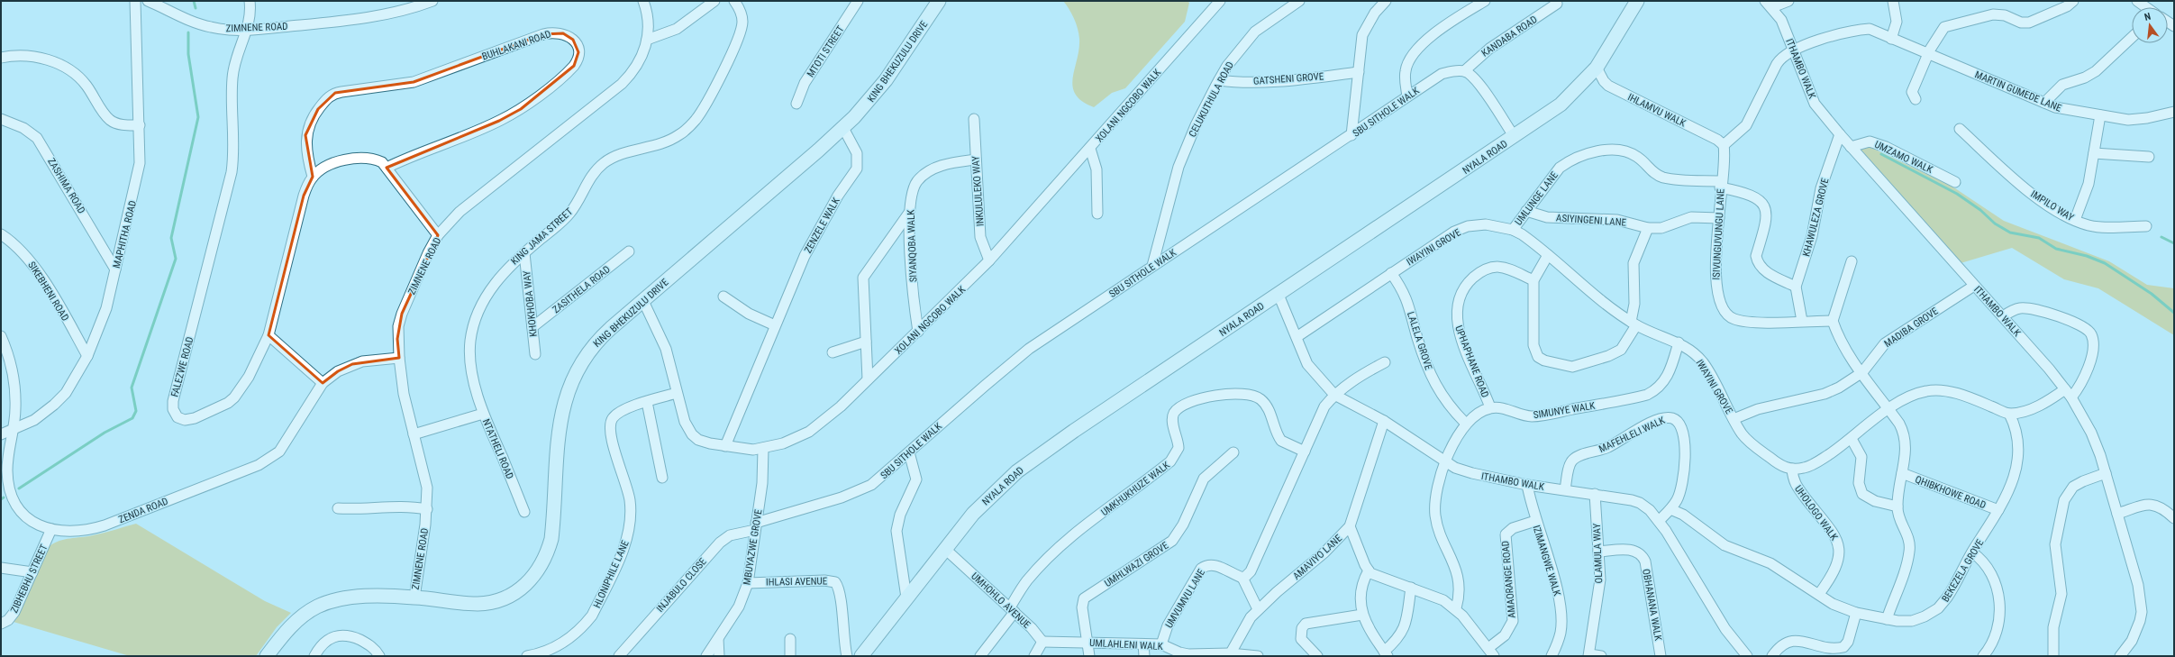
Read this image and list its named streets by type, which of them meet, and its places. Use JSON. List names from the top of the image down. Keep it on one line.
{"streets":{"street":["ZIMNENE ROAD","KANDABA ROAD","BUHLAKANI ROAD","MTOTI STREET","KING BHEKUZULU DRIVE","ITHAMBO WALK","GATSHENI GROVE","MARTIN GUMEDE LANE","CELUKUTHULA ROAD","XOLANI NGCOBO WALK","IHLAMVU WALK","SBU SITHOLE WALK","NYALA ROAD","UMZAMO WALK","ZASHIMA ROAD","INKULULEKO WAY","UMLUNGE LANE","IMPILO WAY","KHAWULEZA GROVE","ASIYINGENI LANE","ZENZELE WALK","MAPHITHA ROAD","ISIVUNGUVUNGU LANE","KING JAMA STREET","SIYANQOBA WALK","IWAYINI GROVE","ZASITHELA ROAD","SIKEBHENI ROAD","KHOKHOBA WAY","MADIBA GROVE","LALELA GROVE","UPHAPHANE ROAD","FALEZWE ROAD","SIMUNYE WALK","MAFEHLELI WALK","NTATHELI ROAD","UMKHUKHUZE WALK","QHIBKHOWE ROAD","ZENDA ROAD","UHOLOGO WALK","MBUYAZWE GROVE","OLAMULA WAY","AMAVIYO LANE","IZIMANGWE WALK","UMHLWAZI GROVE","BEKEZELA GROVE","HLONIPHILE LANE","ZIBHEBHU STREET","AMAORANGE ROAD","IHLASI AVENUE","INJABULO CLOSE","UMVUMVU LANE","UMHOHLO AVENUE","OBHANANA WALK","UMLAHLENI WALK"]},"crossings":[["ZIMNENE ROAD","KING BHEKUZULU DRIVE"],["ZIMNENE ROAD","FALEZWE ROAD"],["ZIMNENE ROAD","NTATHELI ROAD"],["ZIMNENE ROAD","ZENDA ROAD"],["KANDABA ROAD","SBU SITHOLE WALK"],["BUHLAKANI ROAD","FALEZWE ROAD"],["KING BHEKUZULU DRIVE","XOLANI NGCOBO WALK"],["KING BHEKUZULU DRIVE","ZENZELE WALK"],["ITHAMBO WALK","MARTIN GUMEDE LANE"],["ITHAMBO WALK","NYALA ROAD"],["ITHAMBO WALK","UMZAMO WALK"],["ITHAMBO WALK","KHAWULEZA GROVE"],["ITHAMBO WALK","IWAYINI GROVE"],["ITHAMBO WALK","MADIBA GROVE"],["ITHAMBO WALK","MAFEHLELI WALK"],["ITHAMBO WALK","OLAMULA WAY"],["ITHAMBO WALK","AMAVIYO LANE"],["ITHAMBO WALK","IZIMANGWE WALK"],["GATSHENI GROVE","CELUKUTHULA ROAD"],["CELUKUTHULA ROAD","SBU SITHOLE WALK"],["XOLANI NGCOBO WALK","INKULULEKO WAY"],["XOLANI NGCOBO WALK","ZENZELE WALK"],["XOLANI NGCOBO WALK","SIYANQOBA WALK"],["XOLANI NGCOBO WALK","MBUYAZWE GROVE"],["XOLANI NGCOBO WALK","HLONIPHILE LANE"],["IHLAMVU WALK","NYALA ROAD"],["IHLAMVU WALK","ISIVUNGUVUNGU LANE"],["SBU SITHOLE WALK","MBUYAZWE GROVE"],["SBU SITHOLE WALK","INJABULO CLOSE"],["NYALA ROAD","UMHOHLO AVENUE"],["ZASHIMA ROAD","MAPHITHA ROAD"],["INKULULEKO WAY","SIYANQOBA WALK"],["UMLUNGE LANE","KHAWULEZA GROVE"],["UMLUNGE LANE","ASIYINGENI LANE"],["UMLUNGE LANE","ISIVUNGUVUNGU LANE"],["UMLUNGE LANE","IWAYINI GROVE"],["KHAWULEZA GROVE","ISIVUNGUVUNGU LANE"],["ASIYINGENI LANE","ISIVUNGUVUNGU LANE"],["MAPHITHA ROAD","SIKEBHENI ROAD"],["MAPHITHA ROAD","ZENDA ROAD"],["KING JAMA STREET","KHOKHOBA WAY"],["KING JAMA STREET","NTATHELI ROAD"],["IWAYINI GROVE","MADIBA GROVE"],["IWAYINI GROVE","LALELA GROVE"],["IWAYINI GROVE","SIMUNYE WALK"],["IWAYINI GROVE","UHOLOGO WALK"],["ZASITHELA ROAD","KHOKHOBA WAY"],["UPHAPHANE ROAD","SIMUNYE WALK"],["MAFEHLELI WALK","BEKEZELA GROVE"],["UMKHUKHUZE WALK","UMHOHLO AVENUE"],["QHIBKHOWE ROAD","BEKEZELA GROVE"],["ZENDA ROAD","ZIBHEBHU STREET"],["UHOLOGO WALK","BEKEZELA GROVE"],["MBUYAZWE GROVE","IHLASI AVENUE"],["MBUYAZWE GROVE","INJABULO CLOSE"],["OLAMULA WAY","OBHANANA WALK"],["AMAVIYO LANE","UMLAHLENI WALK"],["IZIMANGWE WALK","AMAORANGE ROAD"],["UMHLWAZI GROVE","UMLAHLENI WALK"],["UMVUMVU LANE","UMLAHLENI WALK"],["UMHOHLO AVENUE","UMLAHLENI WALK"]],"north":"top"}
